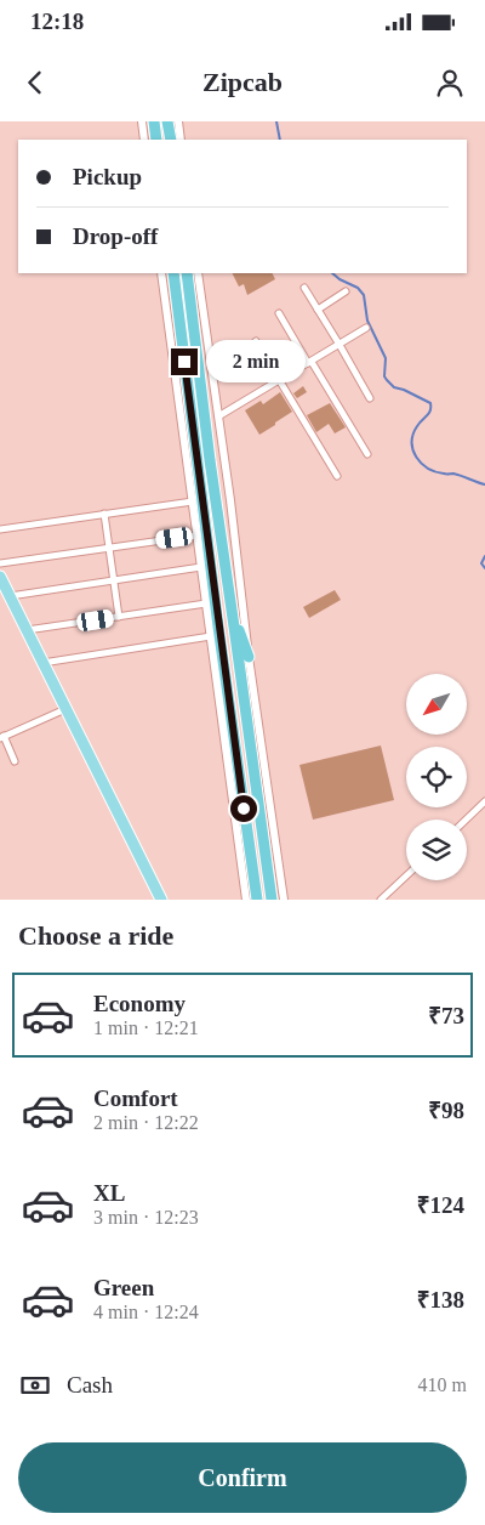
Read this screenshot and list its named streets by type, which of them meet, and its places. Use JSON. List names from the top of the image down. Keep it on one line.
{"north":"bottom left","page":{"status":"12:18","header":"Zipcab","banner":["Pickup","Drop-off"],"bubble":"2 min","heading":"Choose a ride","list":[{"name":"Economy","note":"1 min · 12:21","value":"₹73"},{"name":"Comfort","note":"2 min · 12:22","value":"₹98"},{"name":"XL","note":"3 min · 12:23","value":"₹124"},{"name":"Green","note":"4 min · 12:24","value":"₹138"}],"pay":["Cash","410 m"],"buttons":"Confirm"}}
